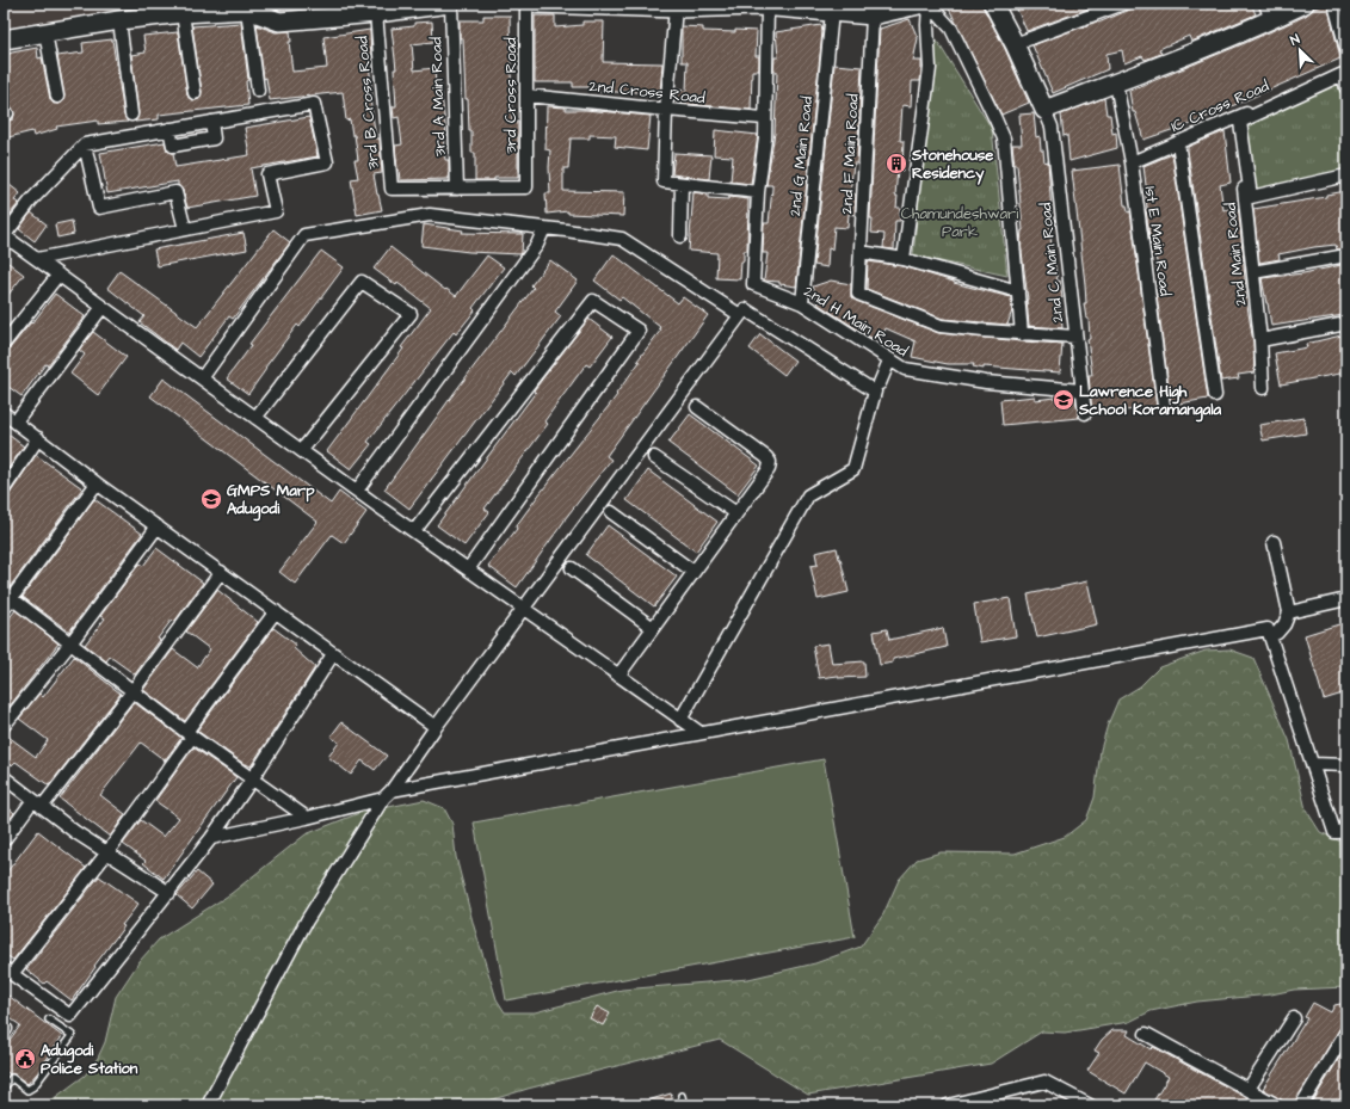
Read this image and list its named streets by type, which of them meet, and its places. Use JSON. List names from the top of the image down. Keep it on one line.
{"streets":{"street":["2nd Cross Road","3rd Cross Road","3rd A Main Road","3rd B Cross Road","1C Cross Road","2nd F Main Road","2nd G Main Road","1st E Main Road","2nd Main Road","2nd C Main Road","2nd H Main Road"]},"crossings":[["2nd Cross Road","3rd Cross Road"],["2nd Cross Road","2nd H Main Road"],["3rd Cross Road","3rd A Main Road"],["3rd Cross Road","3rd B Cross Road"],["3rd A Main Road","3rd B Cross Road"],["1C Cross Road","1st E Main Road"],["1C Cross Road","2nd Main Road"],["2nd G Main Road","2nd H Main Road"],["2nd C Main Road","2nd H Main Road"]],"parks":["Chamundeshwari Park"],"places":{"building":["Stonehouse Residency"],"school or university":["Lawrence High School Koramangala","GMPS Marp Adugodi"],"public building":["Adugodi Police Station"]},"north":"top left"}
